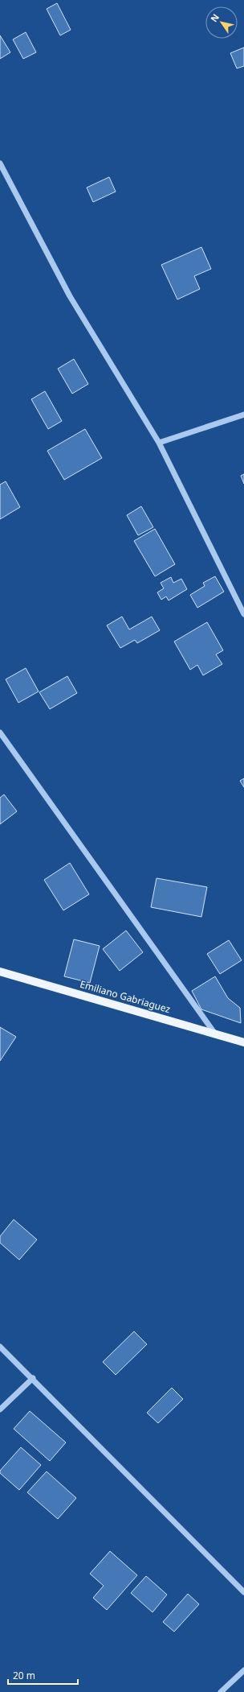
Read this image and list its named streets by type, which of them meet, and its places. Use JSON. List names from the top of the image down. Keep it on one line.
{"streets":{"main road":["Emiliano Gabriaguez"]},"scale_bar":"20 m","north":"top left"}
